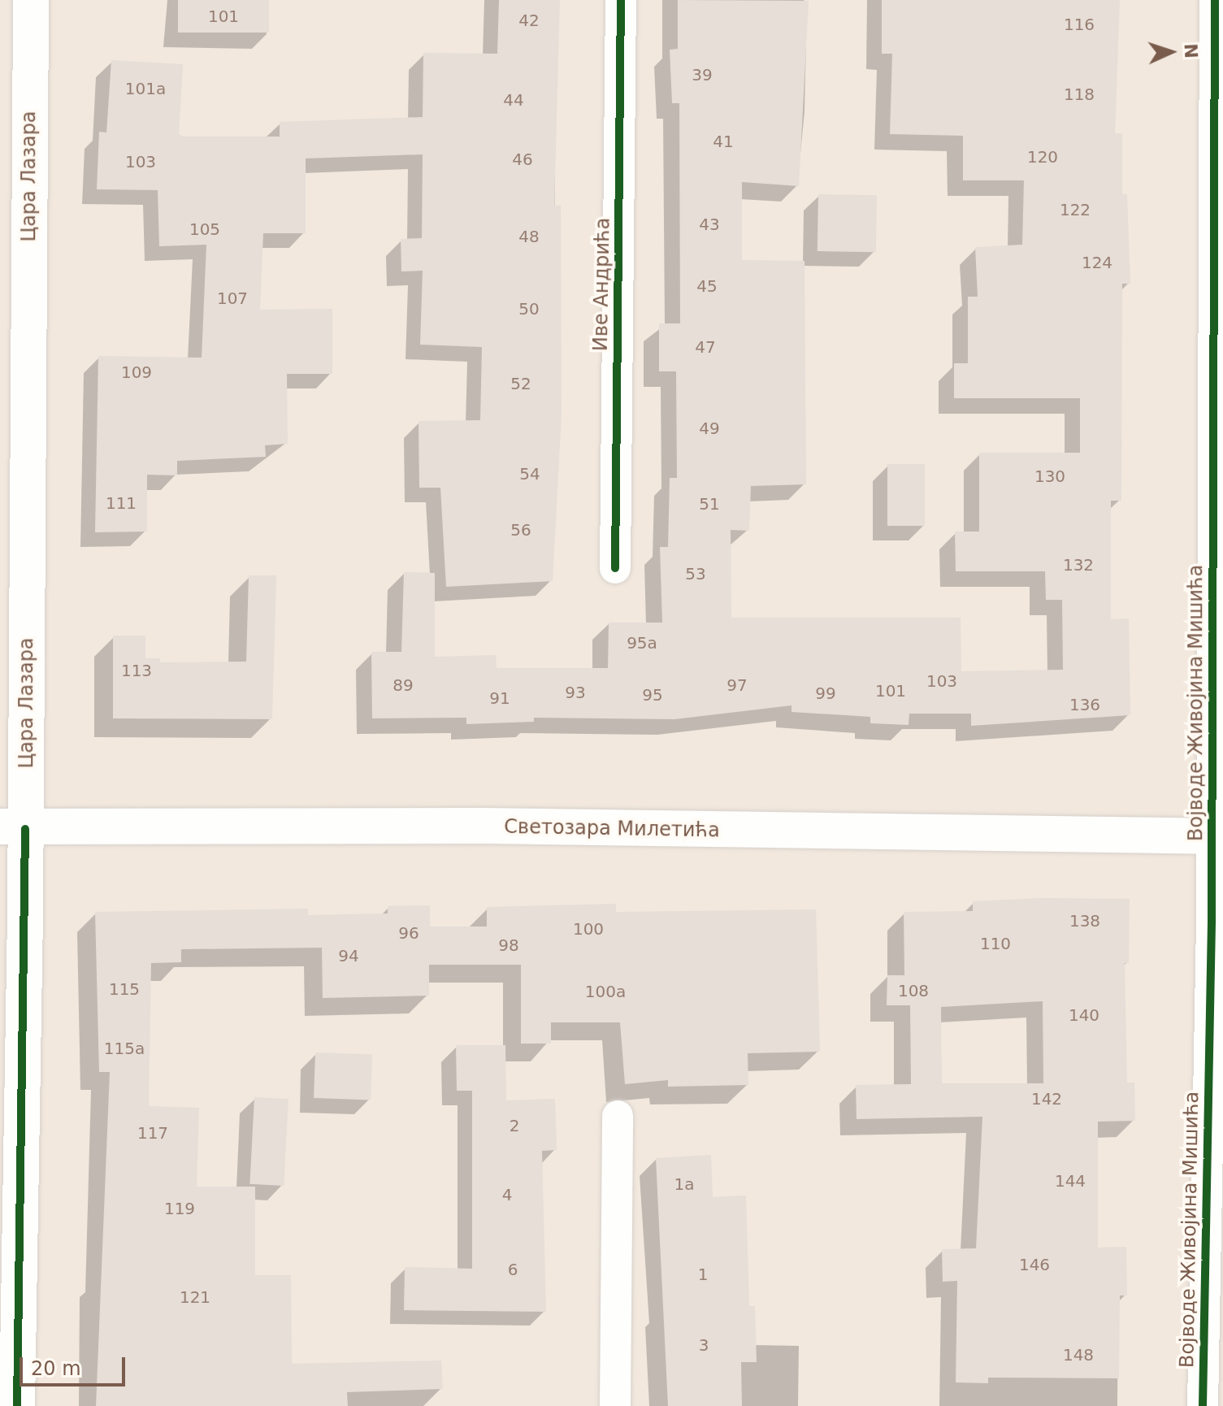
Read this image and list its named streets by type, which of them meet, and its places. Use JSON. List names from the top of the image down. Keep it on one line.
{"streets":{"main road":["Цара Лазара","Светозара Милетића"],"street":["Иве Андрића","Војводе Живојина Мишића"]},"crossings":[["Цара Лазара","Светозара Милетића"],["Војводе Живојина Мишића","Светозара Милетића"]],"house_numbers":["101","42","116","39","101a","118","44","41","120","46","103","122","43","105","48","124","45","107","50","47","109","52","49","54","130","111","51","56","132","53","95a","113","103","89","97","101","93","99","95","91","136","138","100","96","110","98","94","115","108","100a","140","115a","142","2","117","144","1a","4","119","146","6","1","121","3","148"],"scale_bar":"20 m","north":"right"}
